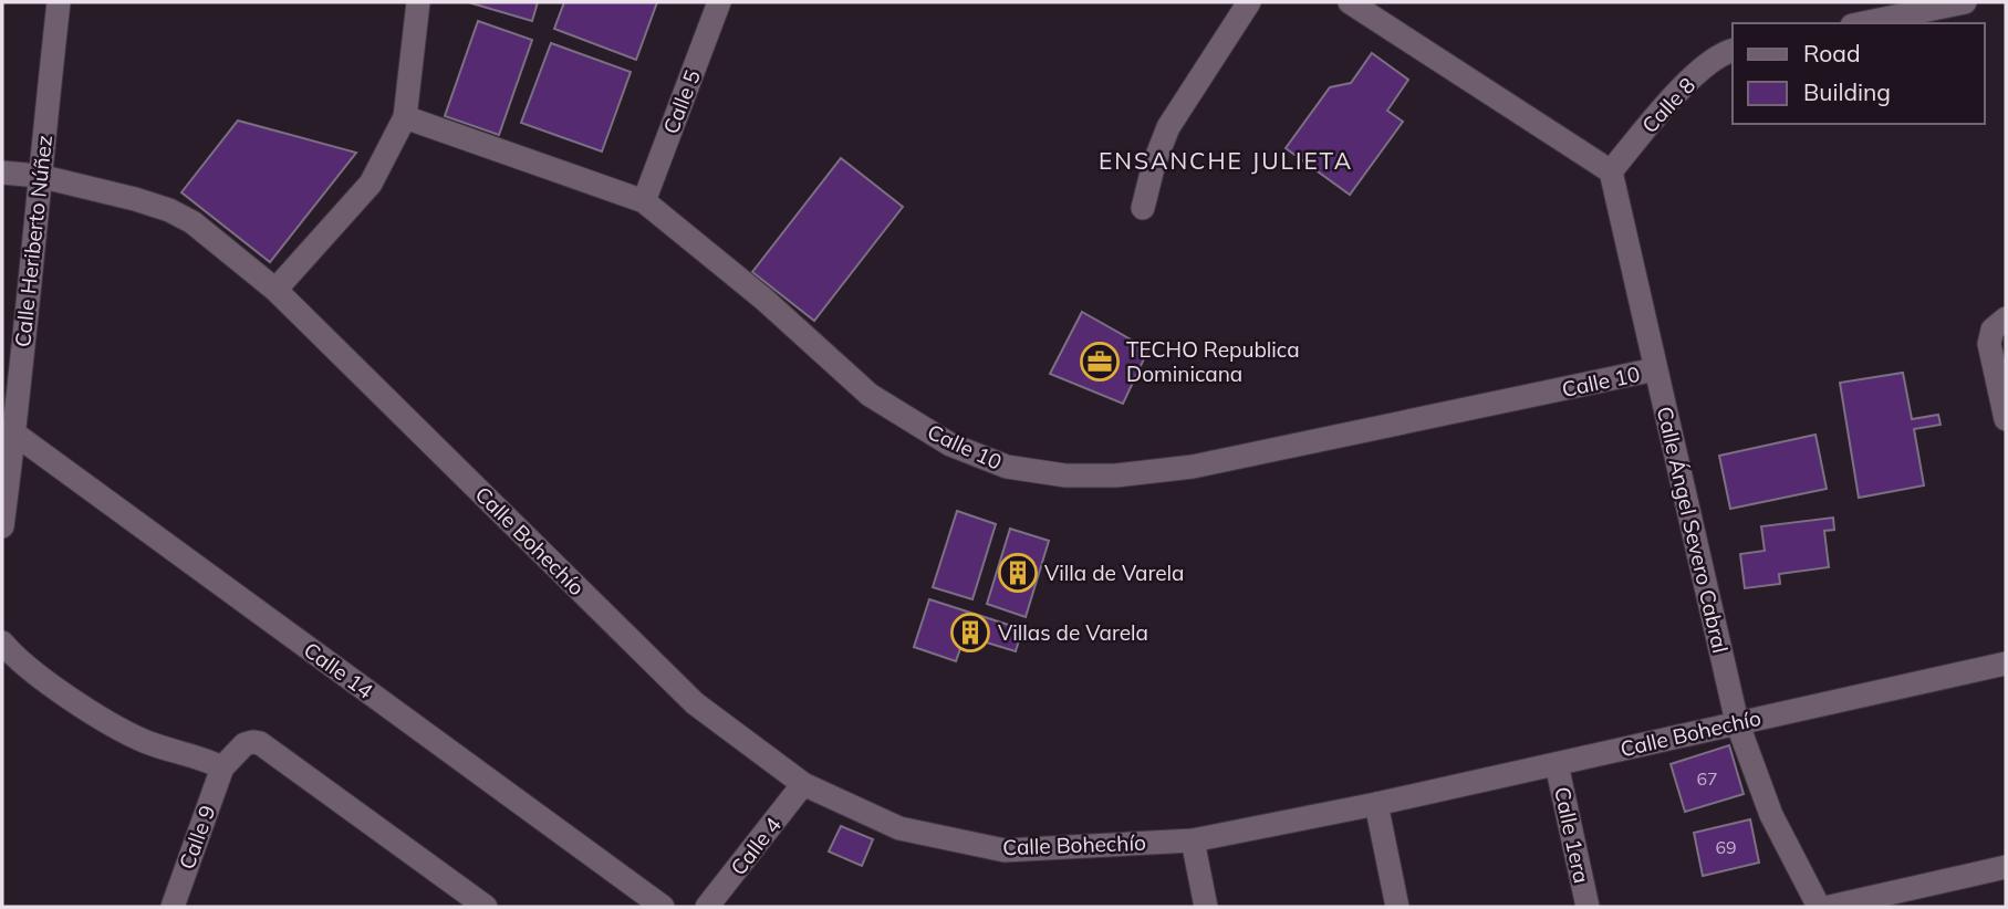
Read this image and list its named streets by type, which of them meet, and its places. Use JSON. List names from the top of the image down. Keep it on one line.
{"streets":{"street":["Calle 5","Calle 8","Calle Heriberto Núñez","Calle 10","Calle Ángel Severo Cabral","Calle Bohechío","Calle 14","Calle 1era","Calle 9","Calle 4"]},"crossings":[["Calle 5","Calle 10"],["Calle 8","Calle Ángel Severo Cabral"],["Calle Heriberto Núñez","Calle Bohechío"],["Calle Heriberto Núñez","Calle 14"],["Calle 10","Calle Ángel Severo Cabral"],["Calle Ángel Severo Cabral","Calle Bohechío"],["Calle Bohechío","Calle 1era"],["Calle Bohechío","Calle 4"]],"districts":["ENSANCHE JULIETA"],"places":{"office":["TECHO Republica Dominicana"],"building":["Villa de Varela","Villas de Varela"]},"house_numbers":["67","69"],"legend":["Road","Building"]}
